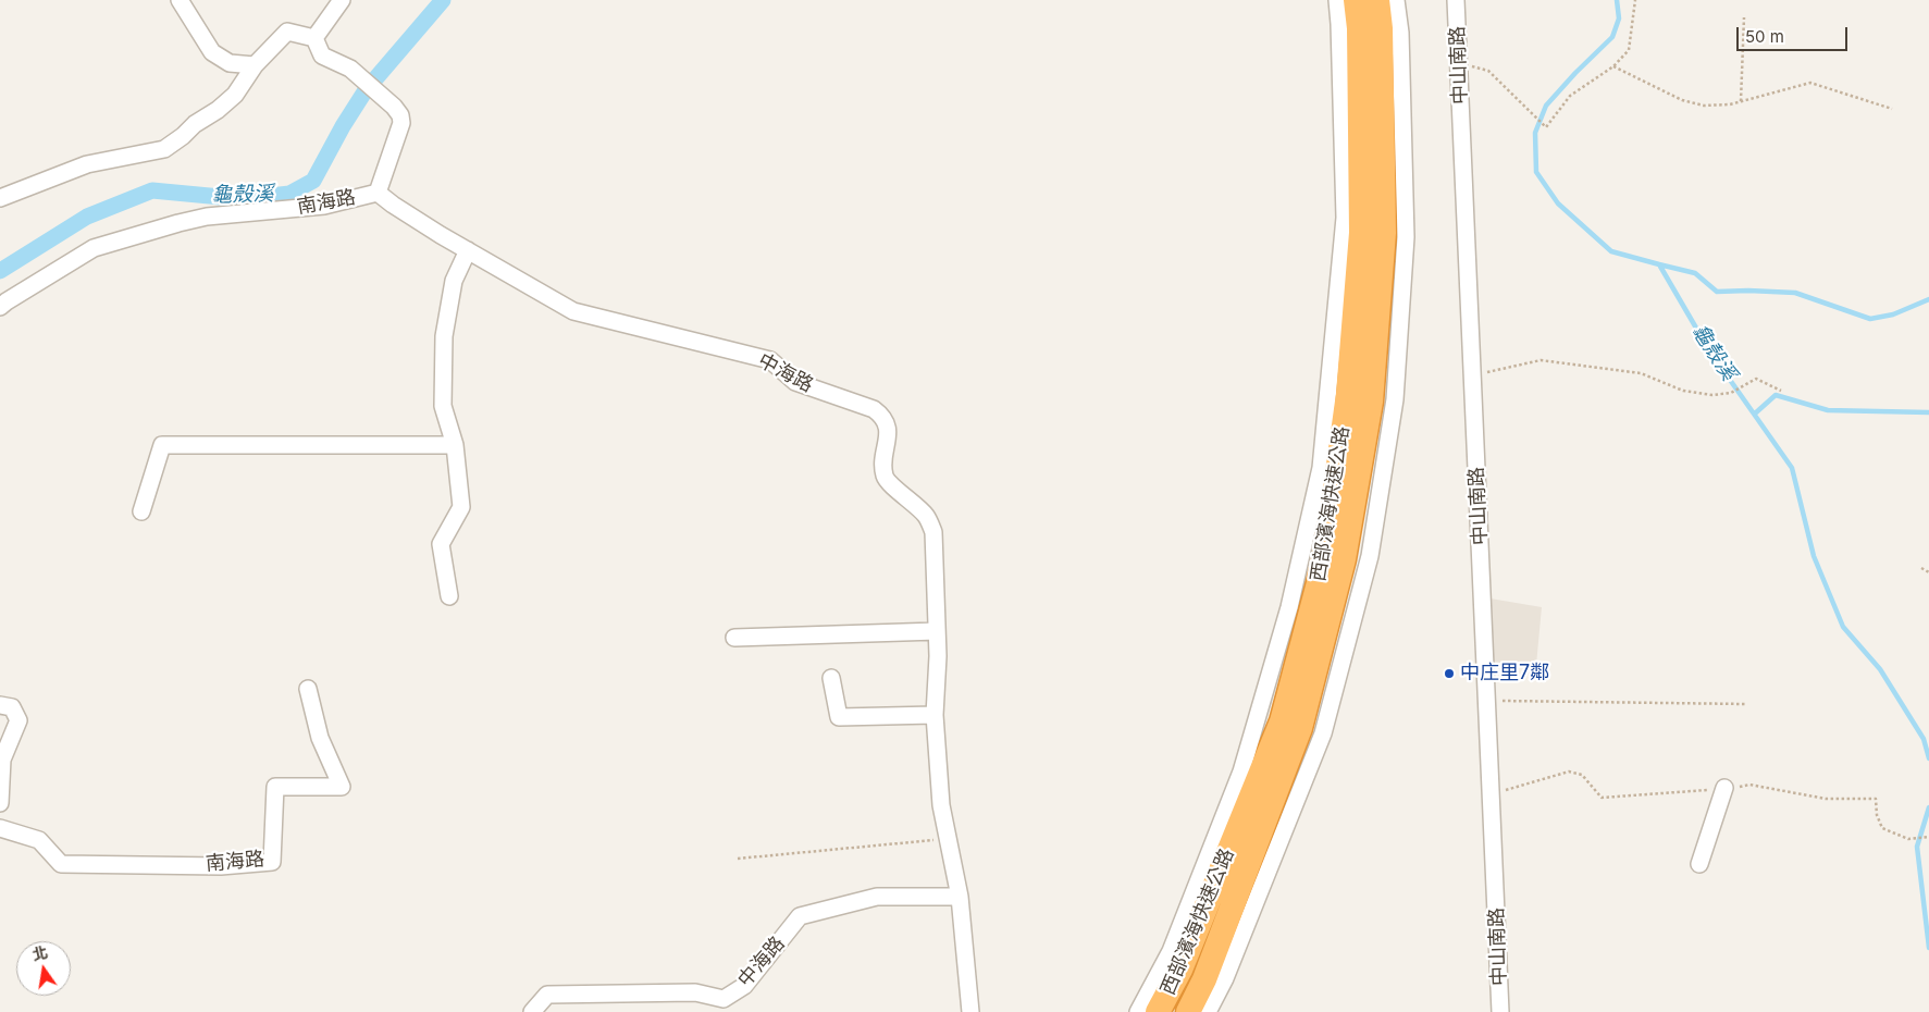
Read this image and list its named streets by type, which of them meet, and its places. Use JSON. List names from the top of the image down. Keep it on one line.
{"streets":{"highway":["西部濱海快速公路"],"street":["中山南路","南海路","中海路"]},"crossings":[["南海路","中海路"]],"water":["龜殼溪"],"places":["中庄里7鄰"],"scale_bar":"50 m","north":"top"}
